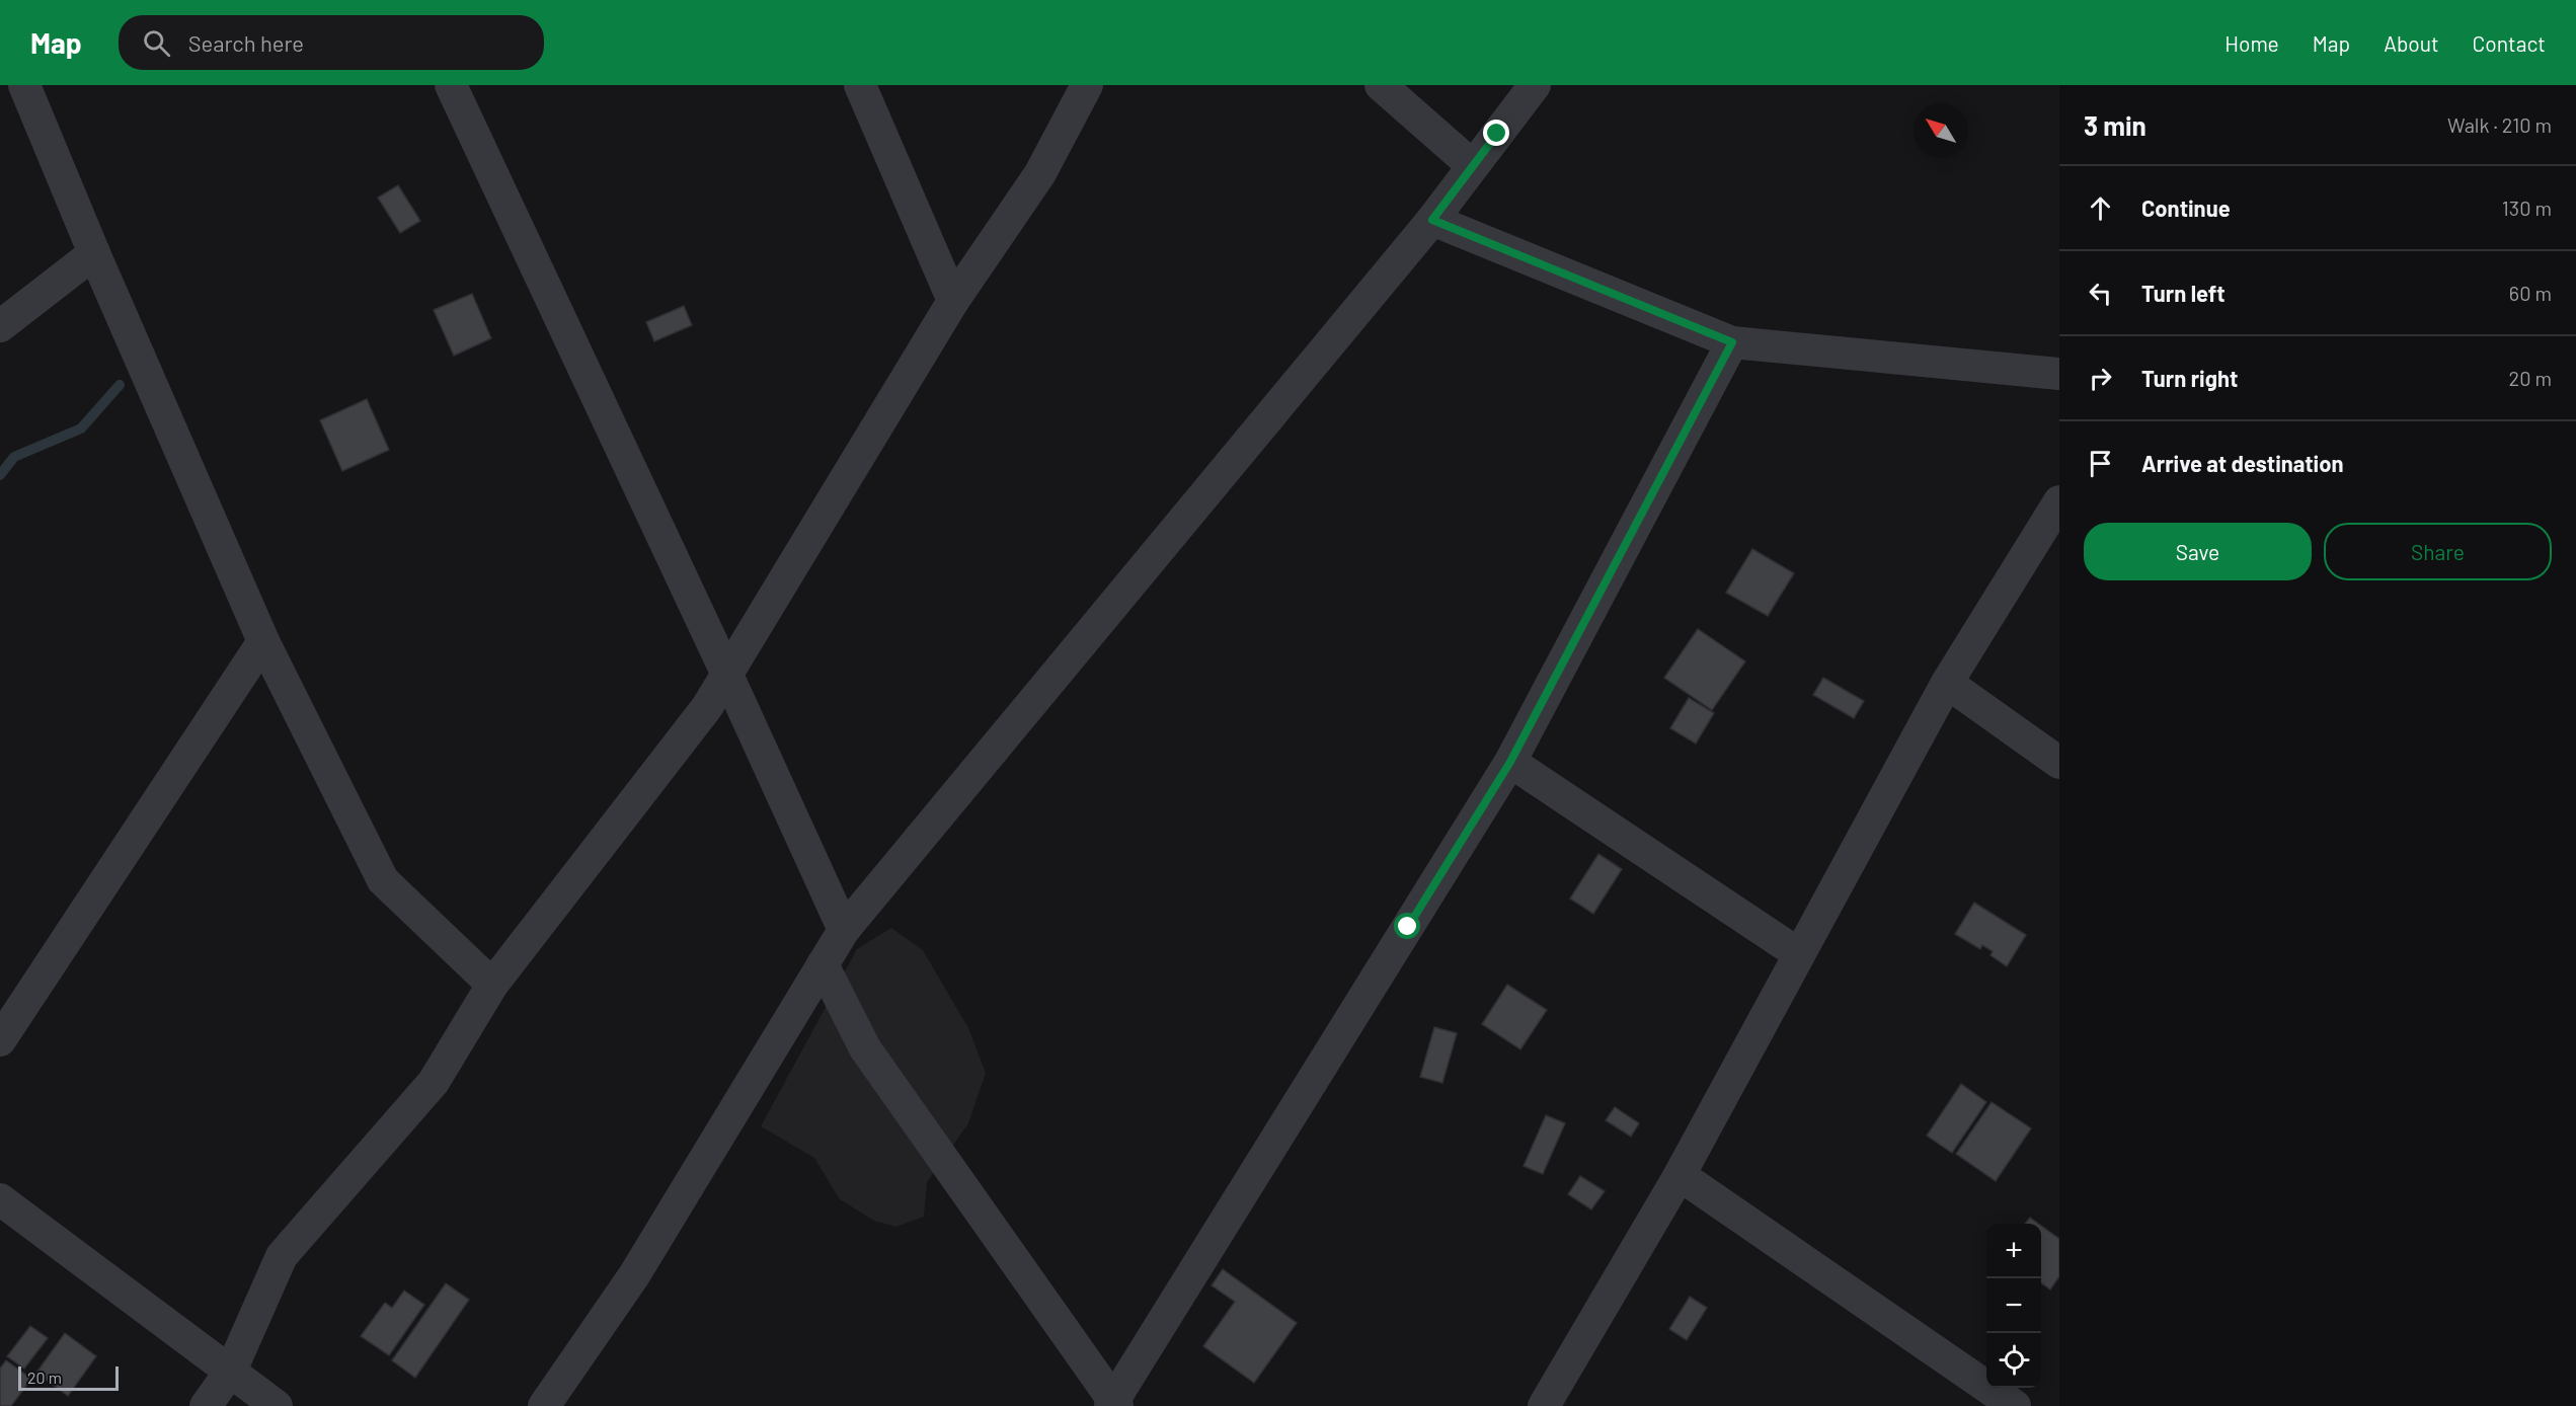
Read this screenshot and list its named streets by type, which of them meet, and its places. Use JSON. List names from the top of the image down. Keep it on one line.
{"scale_bar":"20 m","north":"top left","page":{"header":"Map","search":"Search here","nav":["Home","Map","About","Contact"],"heading":["3 min","Walk · 210 m"],"list":[["Continue","130 m"],["Turn left","60 m"],["Turn right","20 m"],"Arrive at destination"],"buttons":["Save","Share"],"map_buttons":["+","−"],"scale":"20 m"}}
